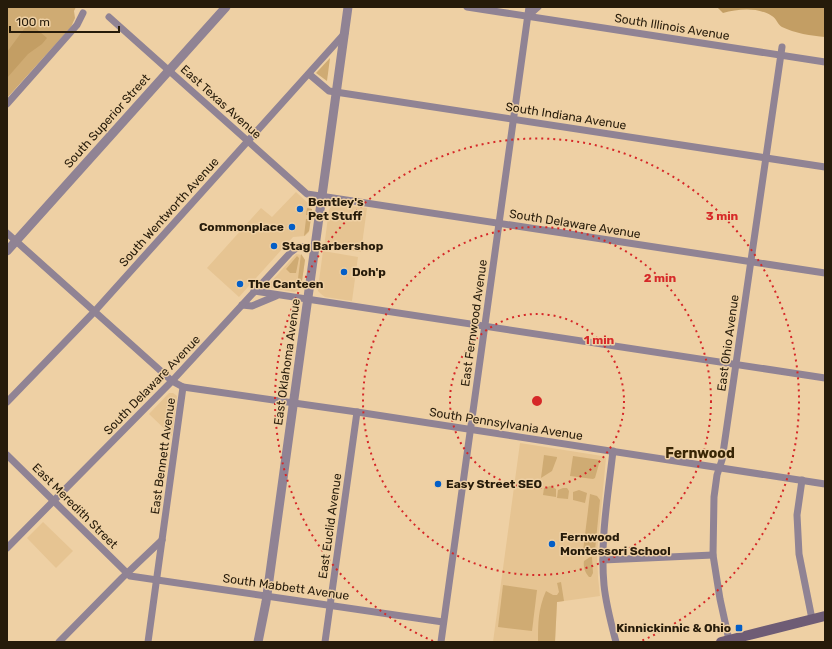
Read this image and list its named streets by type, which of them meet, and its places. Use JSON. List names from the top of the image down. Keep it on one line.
{"streets":{"street":["South Illinois Avenue","East Texas Avenue","South Indiana Avenue","South Superior Street","South Wentworth Avenue","South Delaware Avenue","East Fernwood Avenue","East Ohio Avenue","East Oklahoma Avenue","South Pennsylvania Avenue","East Bennett Avenue","East Meredith Street","East Euclid Avenue","South Mabbett Avenue"]},"crossings":[["South Illinois Avenue","East Fernwood Avenue"],["South Illinois Avenue","East Ohio Avenue"],["East Texas Avenue","South Superior Street"],["East Texas Avenue","South Wentworth Avenue"],["East Texas Avenue","South Delaware Avenue"],["East Texas Avenue","East Oklahoma Avenue"],["South Indiana Avenue","South Wentworth Avenue"],["South Indiana Avenue","East Fernwood Avenue"],["South Indiana Avenue","East Ohio Avenue"],["South Indiana Avenue","East Oklahoma Avenue"],["South Superior Street","East Bennett Avenue"],["South Wentworth Avenue","East Oklahoma Avenue"],["South Wentworth Avenue","East Bennett Avenue"],["South Delaware Avenue","East Fernwood Avenue"],["South Delaware Avenue","East Ohio Avenue"],["South Delaware Avenue","East Oklahoma Avenue"],["South Delaware Avenue","East Bennett Avenue"],["South Delaware Avenue","East Meredith Street"],["East Fernwood Avenue","South Pennsylvania Avenue"],["East Fernwood Avenue","South Mabbett Avenue"],["East Ohio Avenue","South Pennsylvania Avenue"],["East Oklahoma Avenue","South Pennsylvania Avenue"],["East Oklahoma Avenue","South Mabbett Avenue"],["South Pennsylvania Avenue","East Bennett Avenue"],["South Pennsylvania Avenue","East Euclid Avenue"],["East Bennett Avenue","South Mabbett Avenue"],["East Meredith Street","South Mabbett Avenue"],["East Euclid Avenue","South Mabbett Avenue"]],"districts":["Fernwood"],"places":{"other":["Bentley's Pet Stuff","Commonplace","Stag Barbershop","Doh'p","The Canteen","Easy Street SEO","Fernwood Montessori School"],"transit":["Kinnickinnic & Ohio"]},"scale_bar":"100 m","rings":["3 min","2 min","1 min"]}
